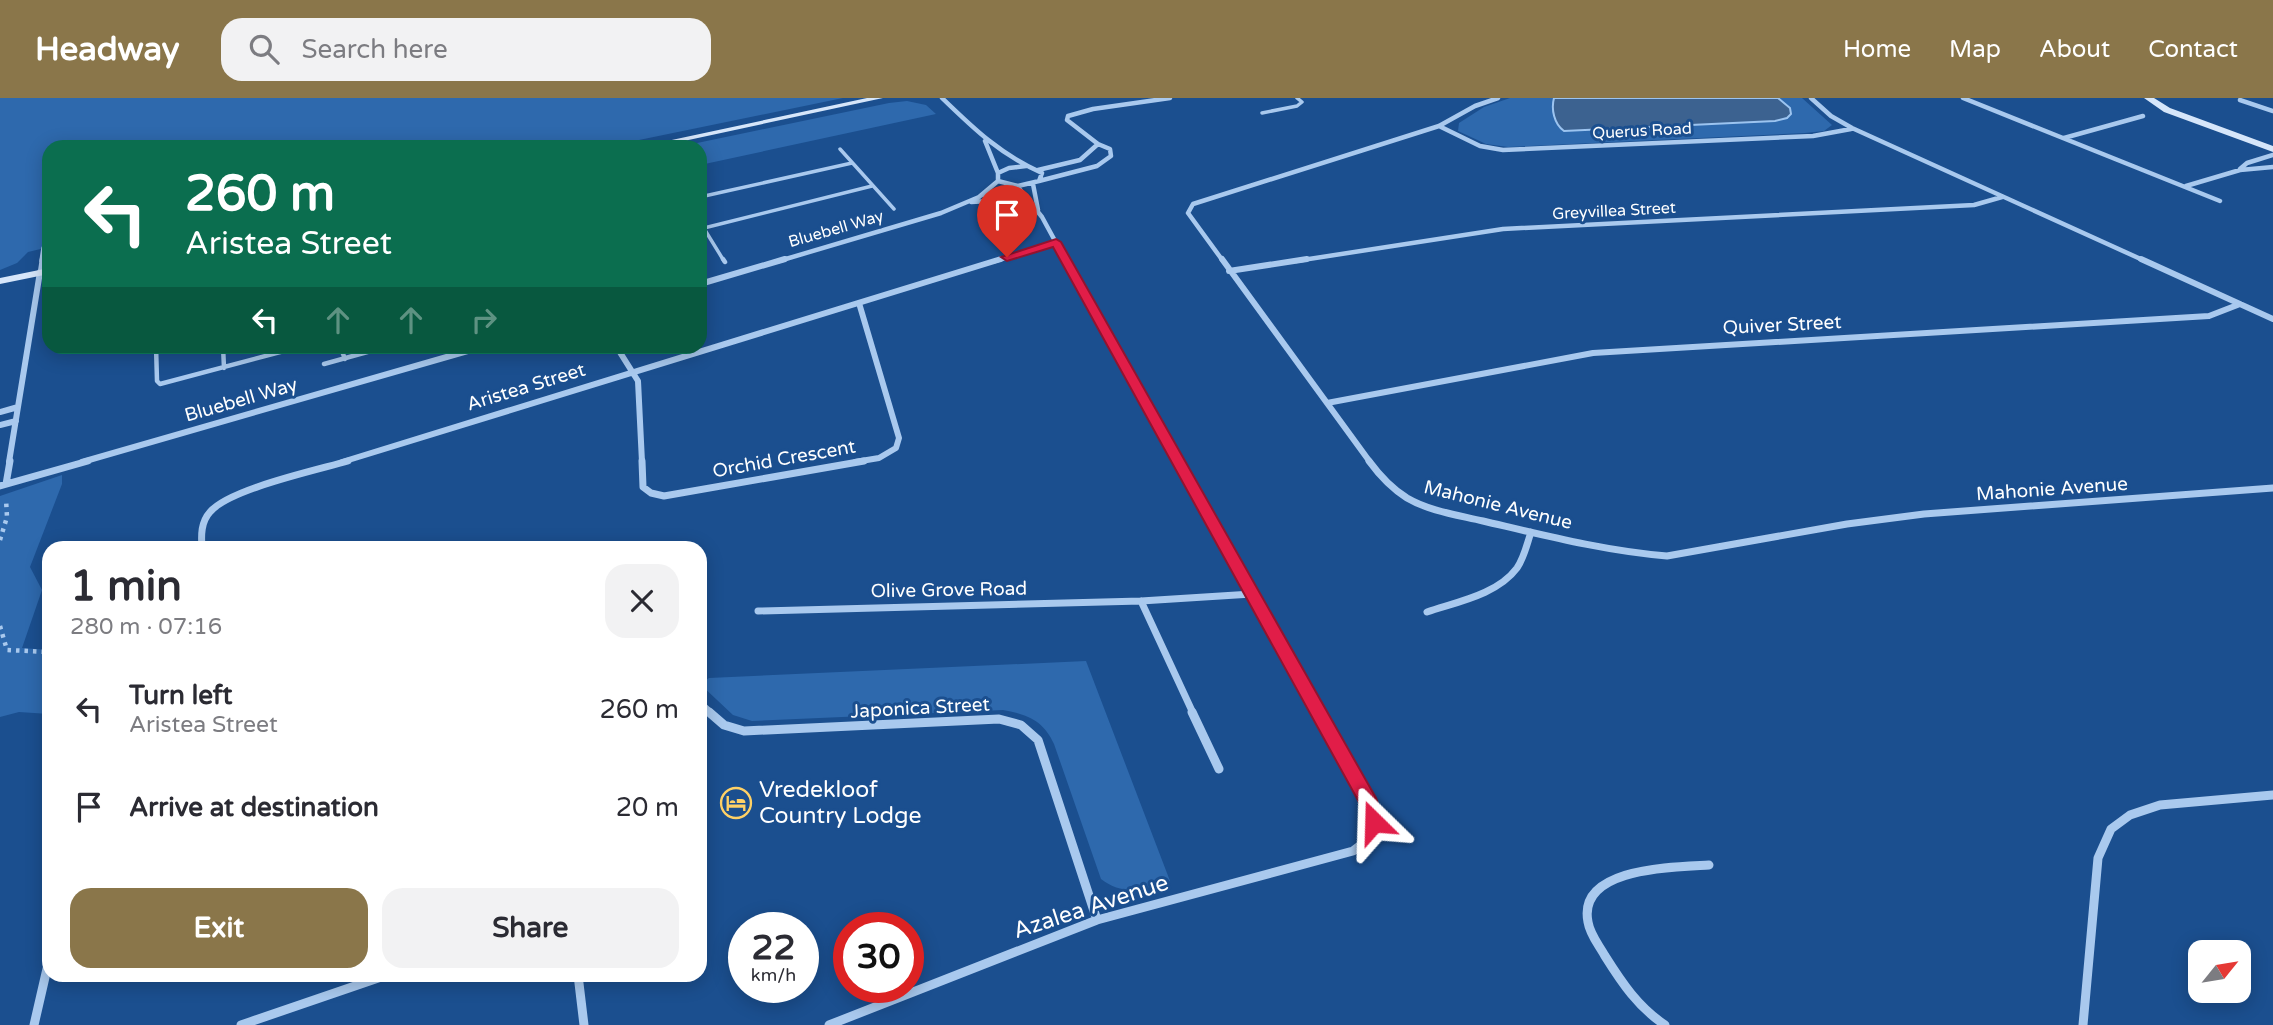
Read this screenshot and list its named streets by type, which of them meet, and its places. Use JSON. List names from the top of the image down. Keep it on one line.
{"streets":{"street":["Querus Road","Greyvillea Street","Bluebell Way","Quiver Street","Aristea Street","Orchid Crescent","Mahonie Avenue","Olive Grove Road","Japonica Street","Azalea Avenue"]},"crossings":[["Querus Road","Mahonie Avenue"],["Greyvillea Street","Mahonie Avenue"],["Quiver Street","Mahonie Avenue"],["Aristea Street","Orchid Crescent"],["Olive Grove Road","Azalea Avenue"],["Japonica Street","Azalea Avenue"]],"places":{"hotel":["Vredekloof Country Lodge"]},"north":"top right","page":{"header":"Headway","search":"Search here","nav":["Home","Map","About","Contact"],"turn":["260 m","Aristea Street"],"heading":["1 min","280 m · 07:16"],"list":[{"name":"Turn left","note":"Aristea Street","value":"260 m"},{"name":"Arrive at destination","value":"20 m"}],"buttons":["Exit","Share"],"speed":"22 km/h","limit":"30"}}
